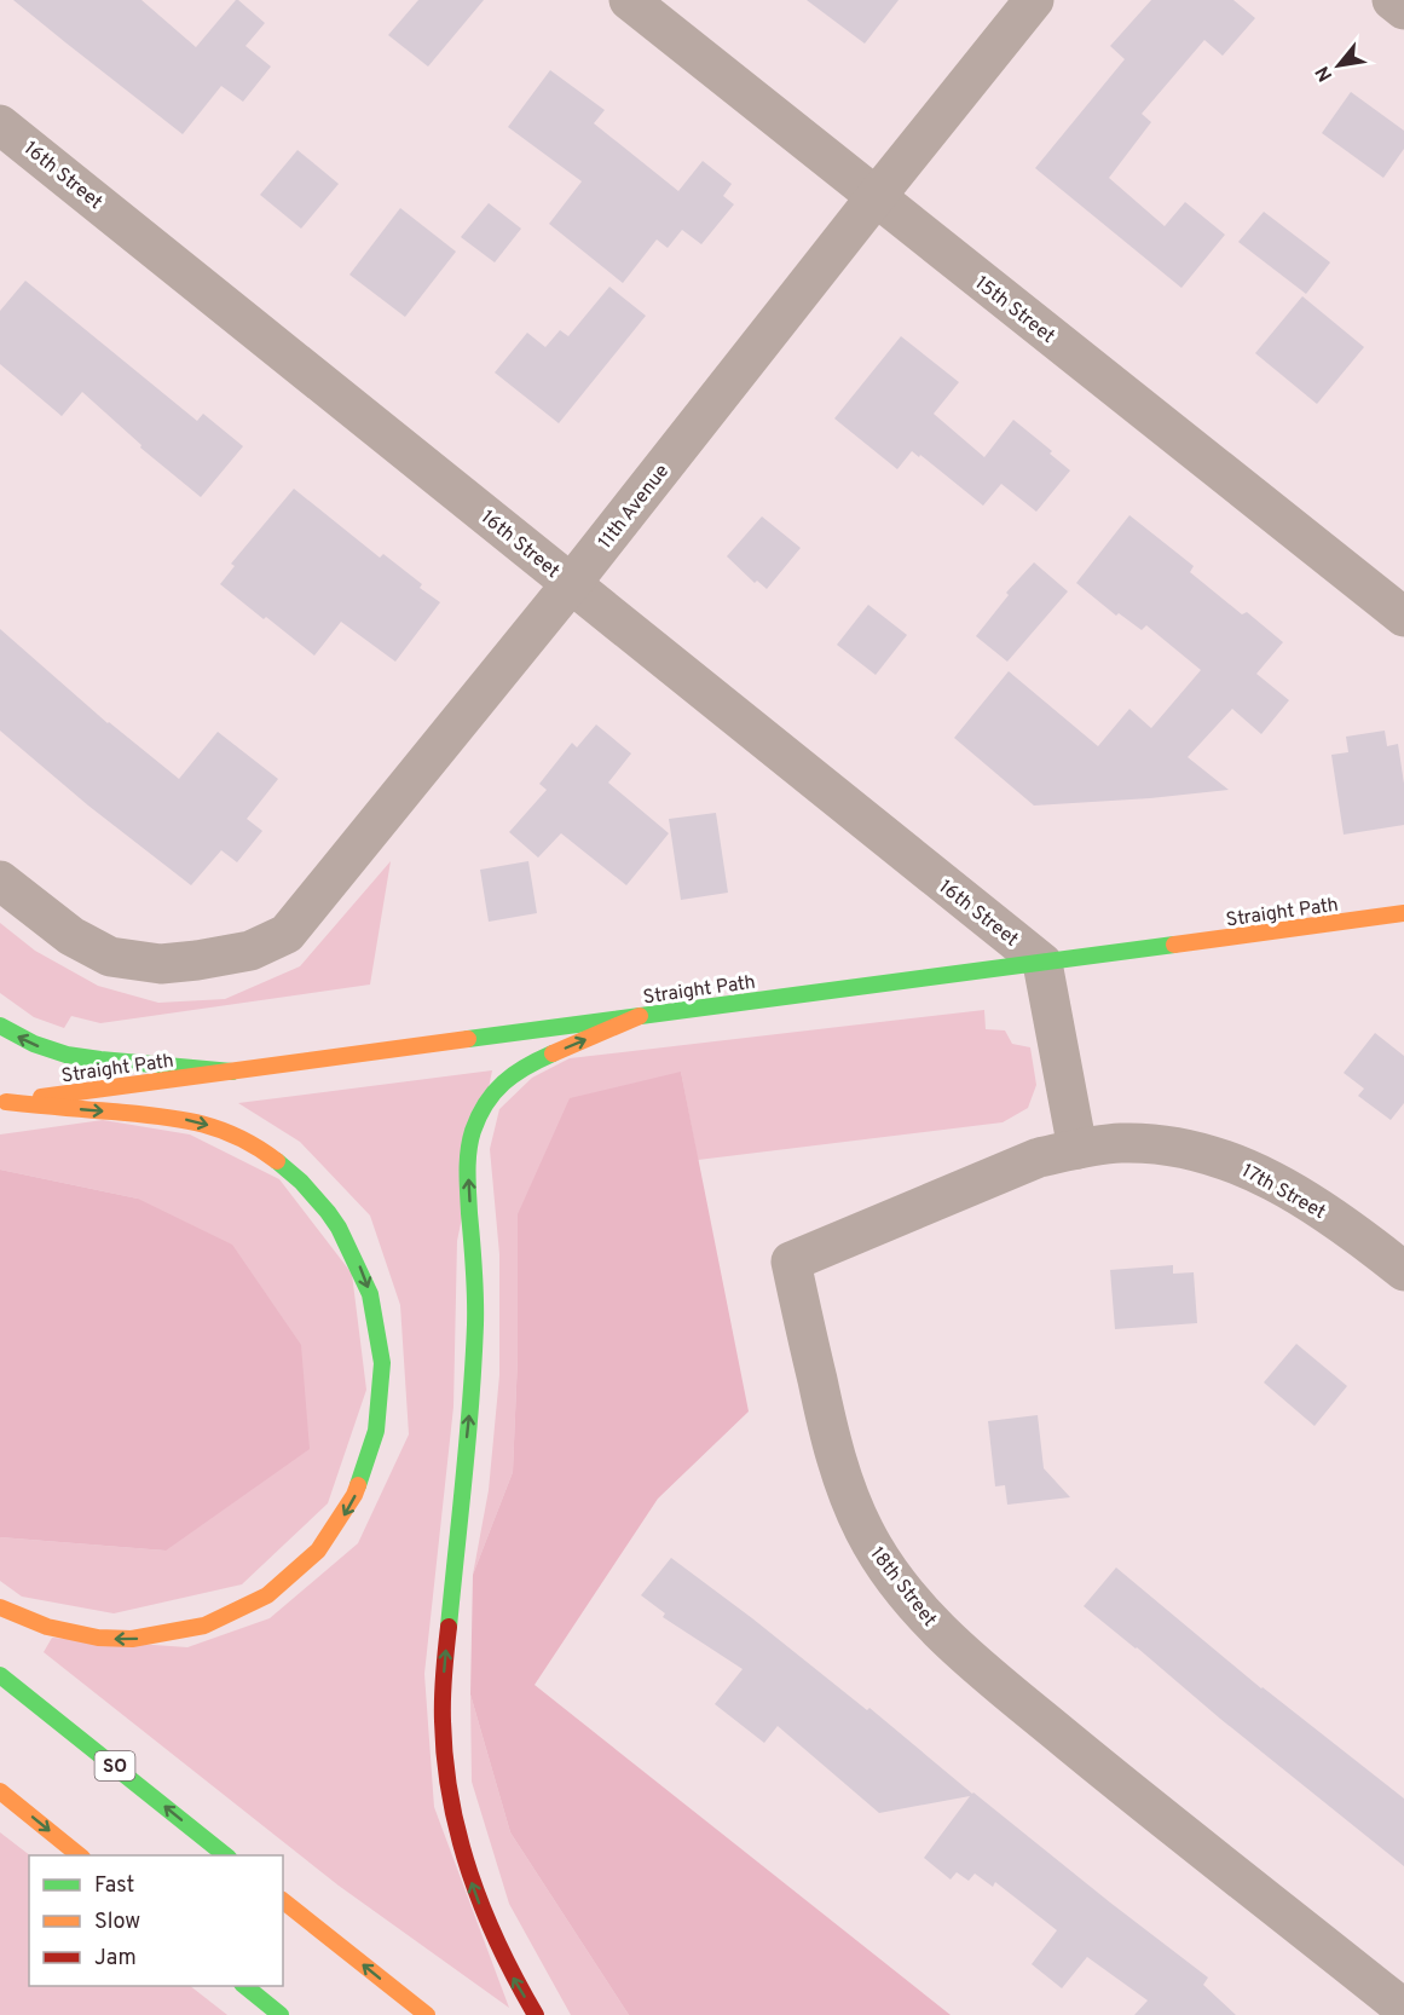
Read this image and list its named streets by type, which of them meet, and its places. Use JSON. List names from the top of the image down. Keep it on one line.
{"streets":{"main road":["Straight Path","SO"],"street":["16th Street","15th Street","11th Avenue","17th Street","18th Street"]},"crossings":[["16th Street","11th Avenue"],["16th Street","Straight Path"],["15th Street","11th Avenue"],["17th Street","18th Street"]],"legend":["Fast","Slow","Jam"],"north":"bottom left"}
